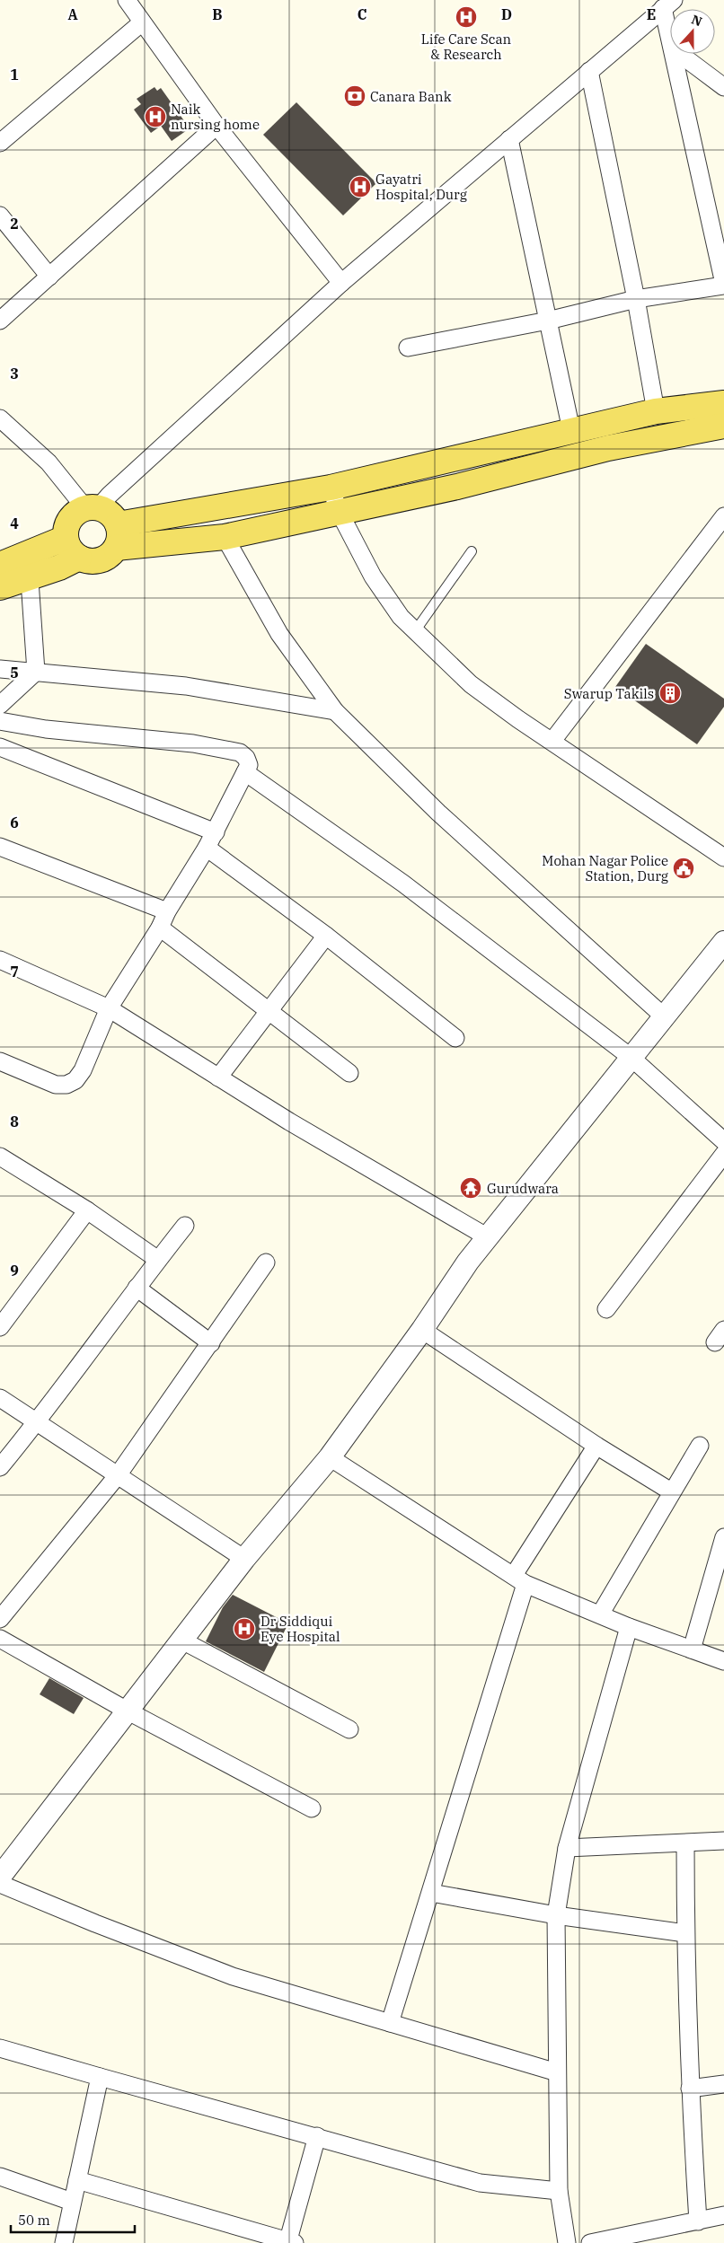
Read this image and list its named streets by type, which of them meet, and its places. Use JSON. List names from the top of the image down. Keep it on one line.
{"places":{"hospital":["Life Care Scan & Research","Naik nursing home","Gayatri Hospital, Durg","Dr Siddiqui Eye Hospital"],"bank":["Canara Bank"],"building":["Swarup Takils"],"public building":["Mohan Nagar Police Station, Durg"],"temple":["Gurudwara"]},"scale_bar":"50 m","north":"top","grid":{"columns":["A","B","C","D","E"],"rows":["1","2","3","4","5","6","7","8","9"]}}
